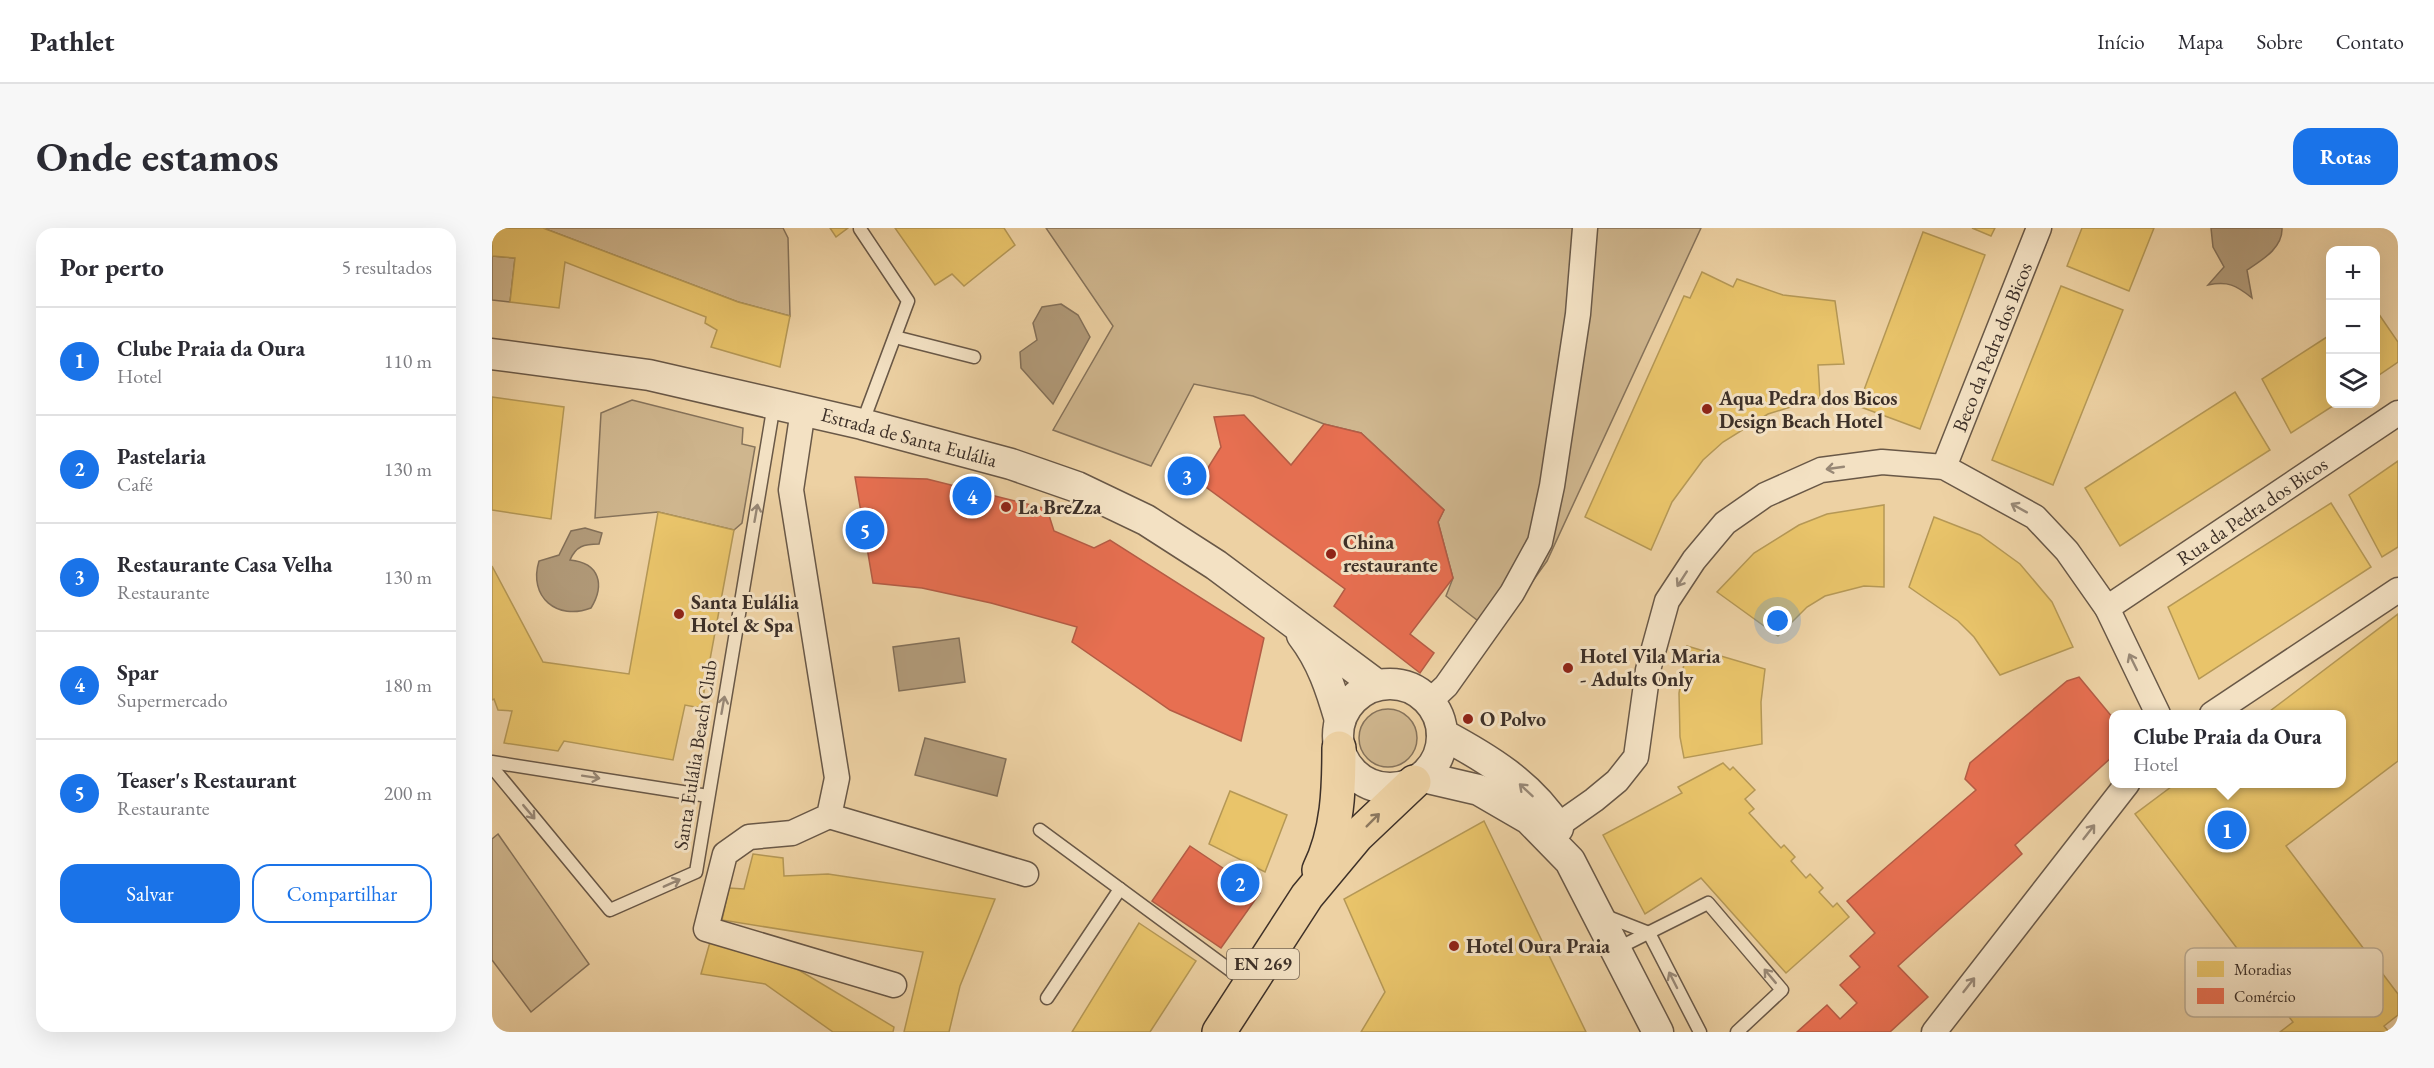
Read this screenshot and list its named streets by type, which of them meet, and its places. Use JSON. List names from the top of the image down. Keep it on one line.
{"streets":{"main road":["Estrada de Santa Eulália","EN 269"],"street":["Beco da Pedra dos Bicos","Rua da Pedra dos Bicos"],"lane":["Santa Eulália Beach Club"]},"crossings":[["Estrada de Santa Eulália","Santa Eulália Beach Club"]],"places":["Aqua Pedra dos Bicos Design Beach Hotel","La BreZza","China restaurante","Santa Eulália Hotel & Spa","Hotel Vila Maria - Adults Only","O Polvo","Hotel Oura Praia"],"legend":["Moradias","Comércio"],"page":{"header":"Pathlet","nav":["Início","Mapa","Sobre","Contato"],"buttons":["Rotas",["Salvar","Compartilhar"]],"title":"Onde estamos","heading":["Por perto","5 resultados"],"map_buttons":["+","−"],"list":[{"mark":"1","name":"Clube Praia da Oura","note":"Hotel","value":"110 m"},{"mark":"2","name":"Pastelaria","note":"Café","value":"130 m"},{"mark":"3","name":"Restaurante Casa Velha","note":"Restaurante","value":"130 m"},{"mark":"4","name":"Spar","note":"Supermercado","value":"180 m"},{"mark":"5","name":"Teaser's Restaurant","note":"Restaurante","value":"200 m"}],"pins":["3","4","5","1","2"],"popup":["Clube Praia da Oura","Hotel"]}}
